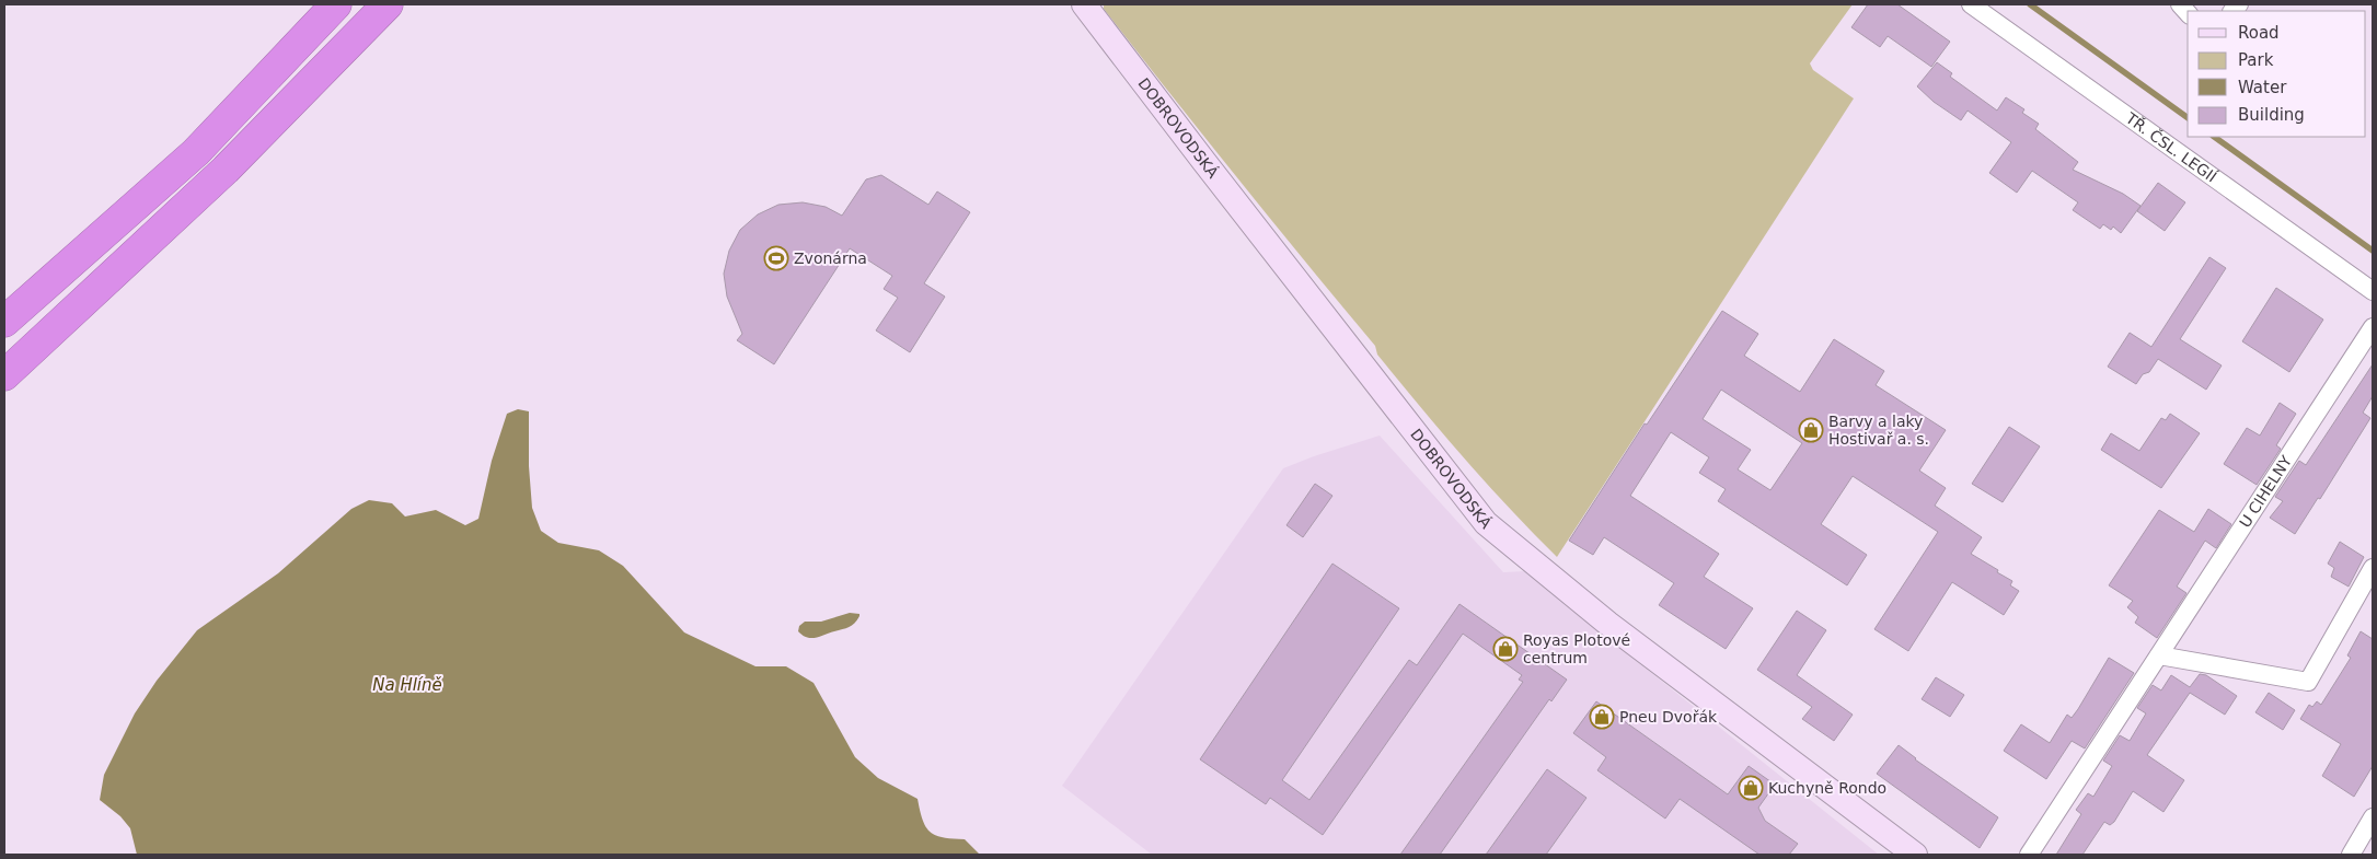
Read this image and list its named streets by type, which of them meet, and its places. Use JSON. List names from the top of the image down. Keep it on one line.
{"streets":{"street":["DOBROVODSKÁ","TŘ. ČSL. LEGIÍ","U CIHELNY"]},"water":["Na Hlíně"],"places":{"sports":["Zvonárna"],"shop":["Barvy a laky Hostivař a. s.","Royas Plotové centrum","Pneu Dvořák","Kuchyně Rondo"]},"legend":["Road","Park","Water","Building"]}
